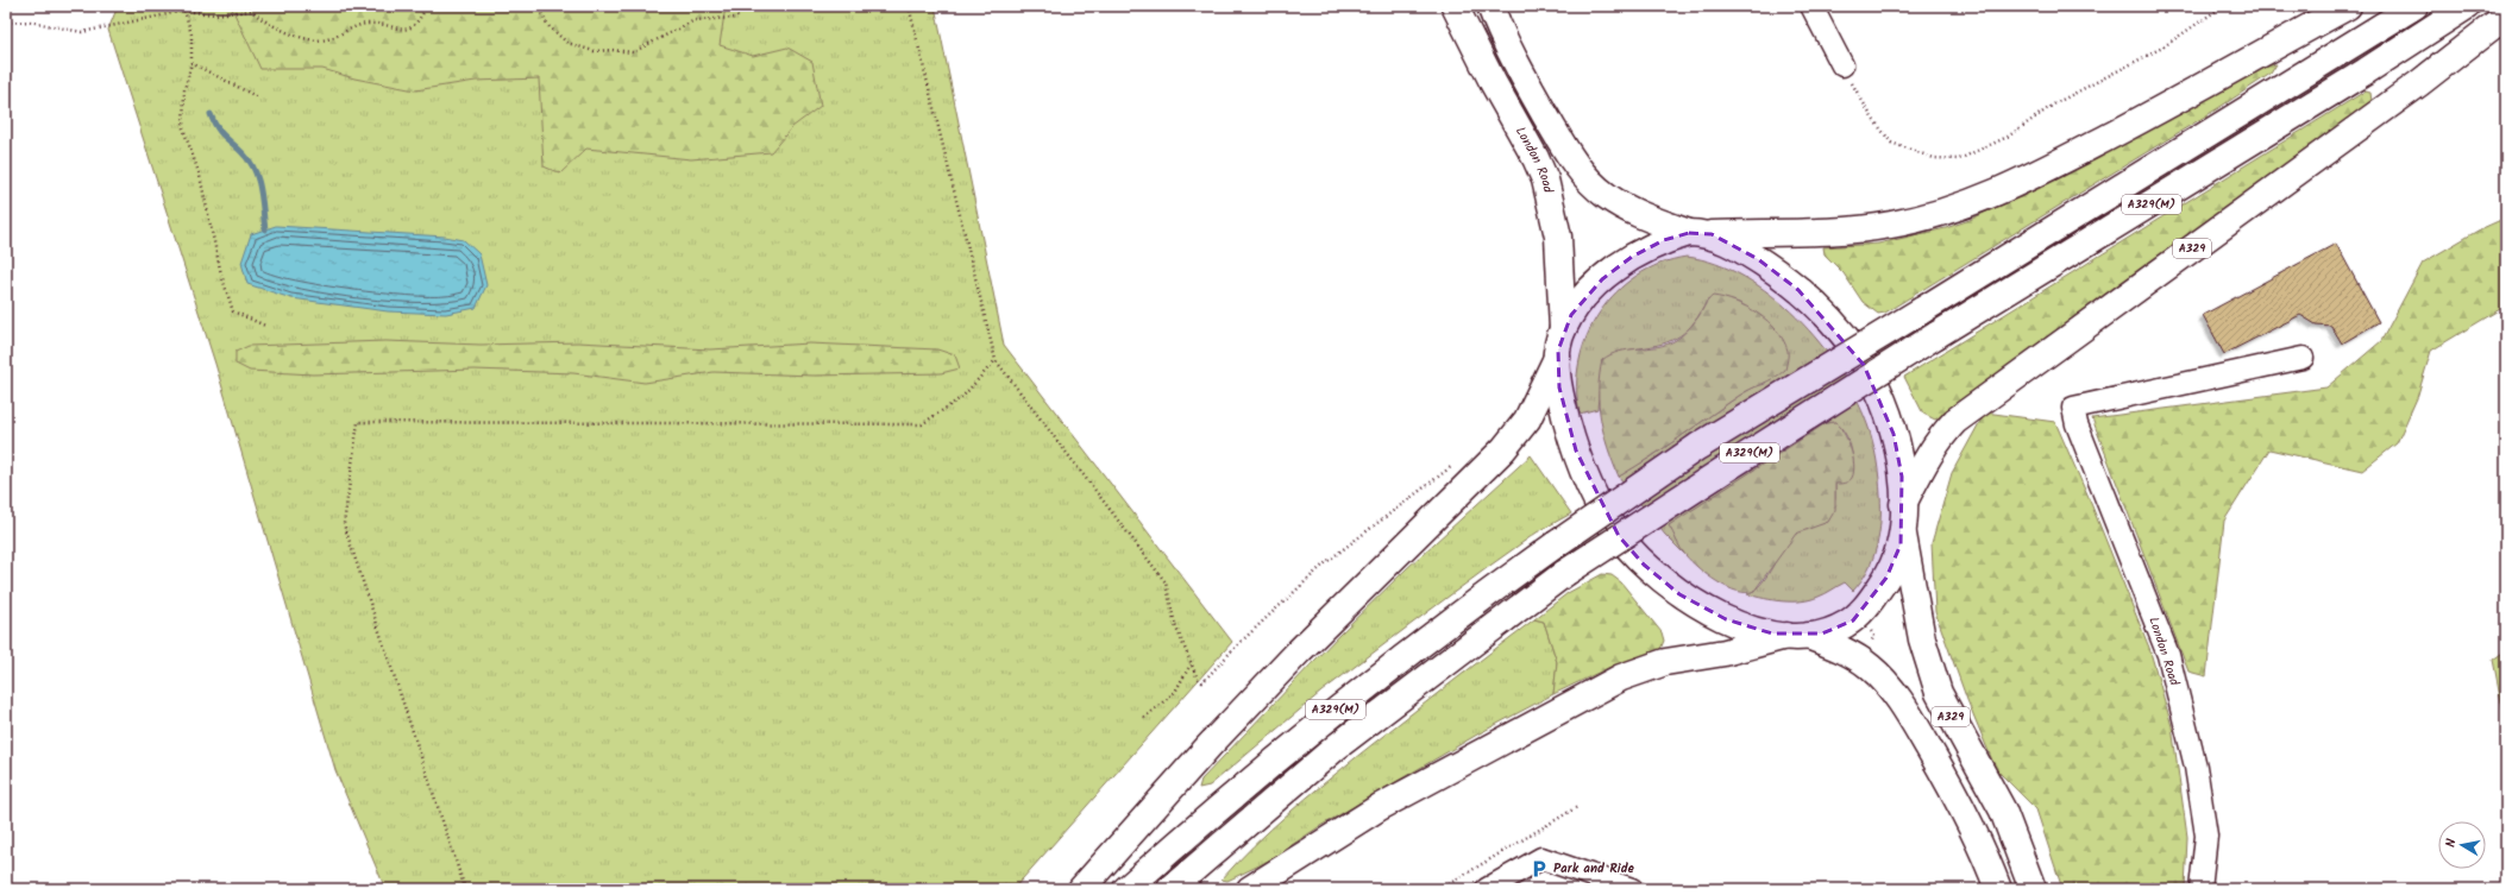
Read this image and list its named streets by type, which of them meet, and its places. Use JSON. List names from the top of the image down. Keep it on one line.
{"streets":{"main road":["London Road","A329(M)","A329"]},"places":{"parking":["Park and Ride"]},"north":"left"}
